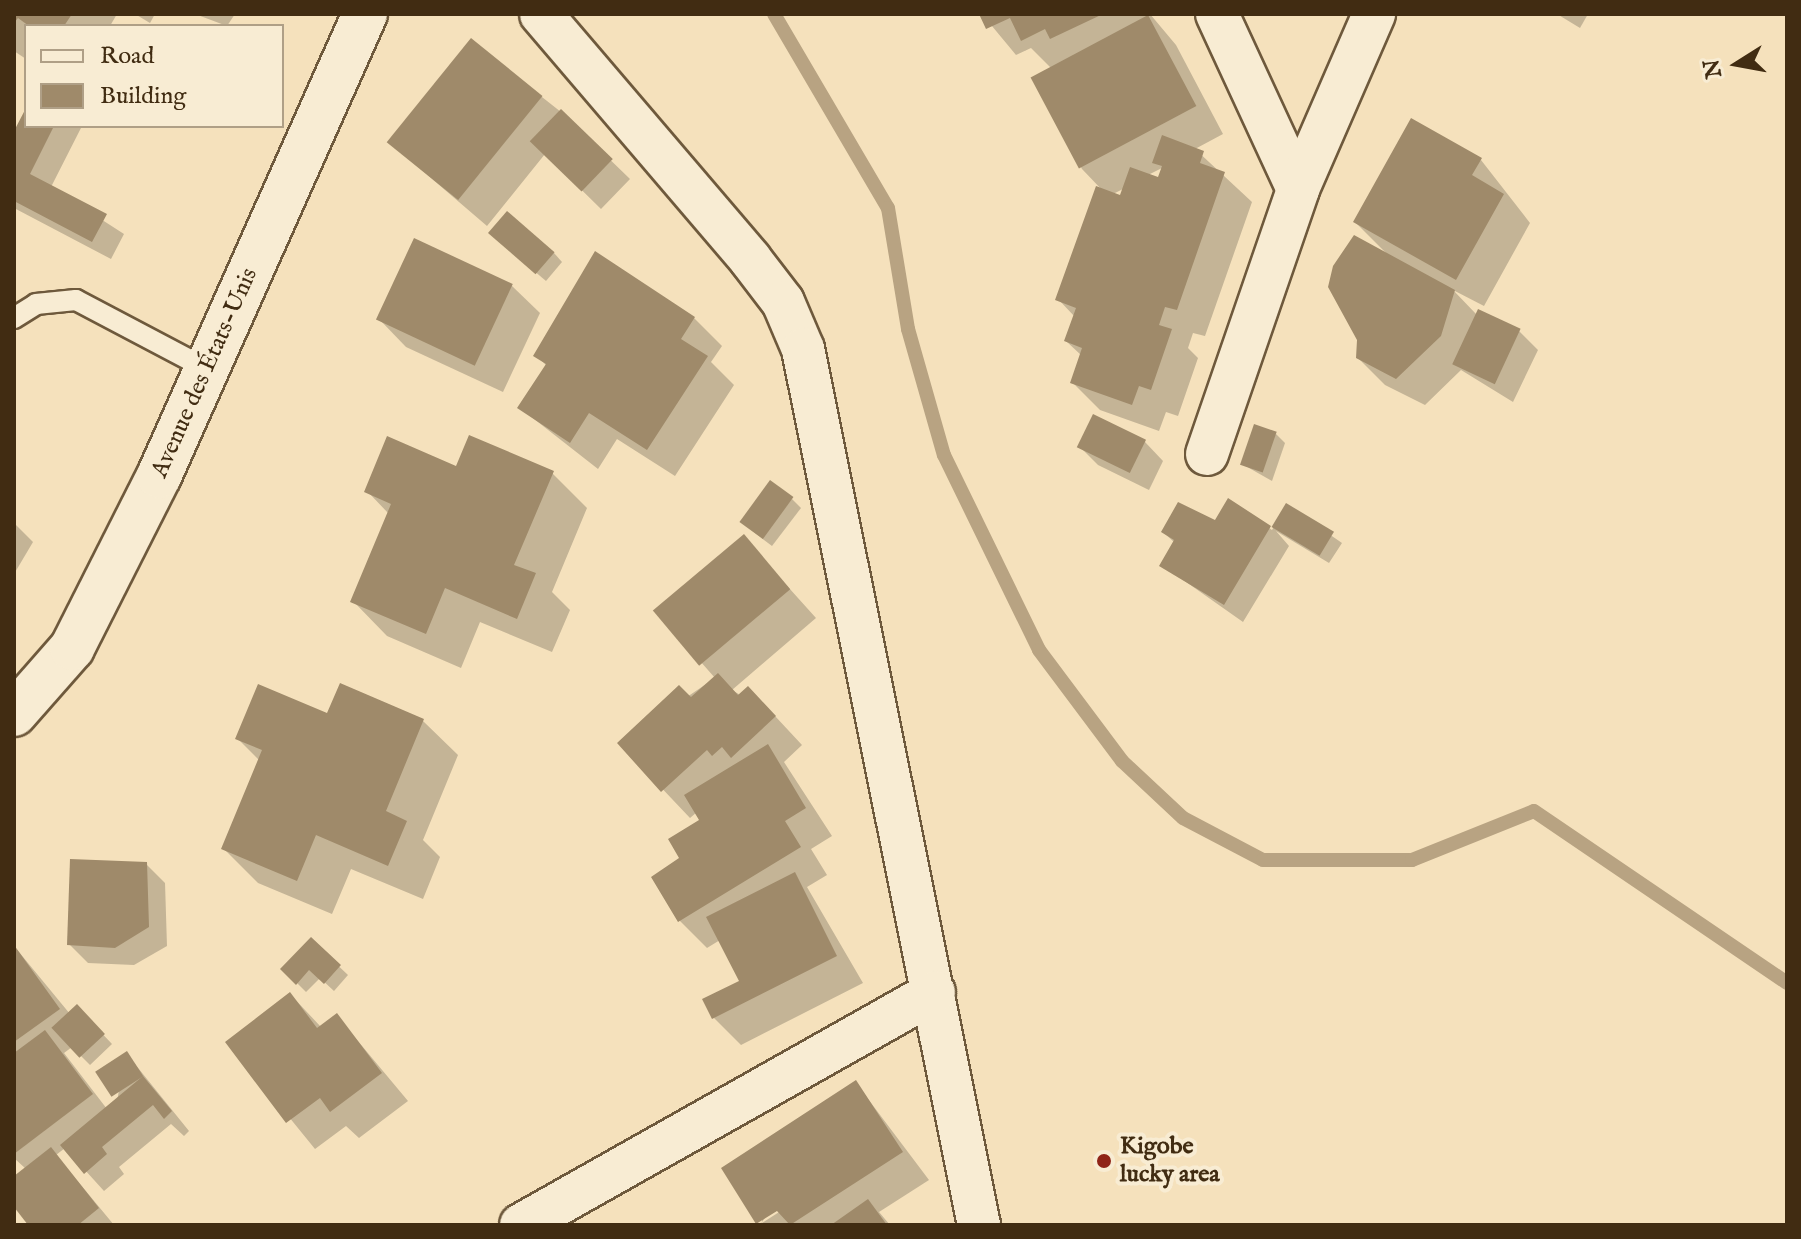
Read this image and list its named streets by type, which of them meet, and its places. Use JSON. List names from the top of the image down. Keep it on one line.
{"streets":{"street":["Avenue des États-Unis"]},"places":["Kigobe lucky area"],"legend":["Road","Building"],"north":"left"}
